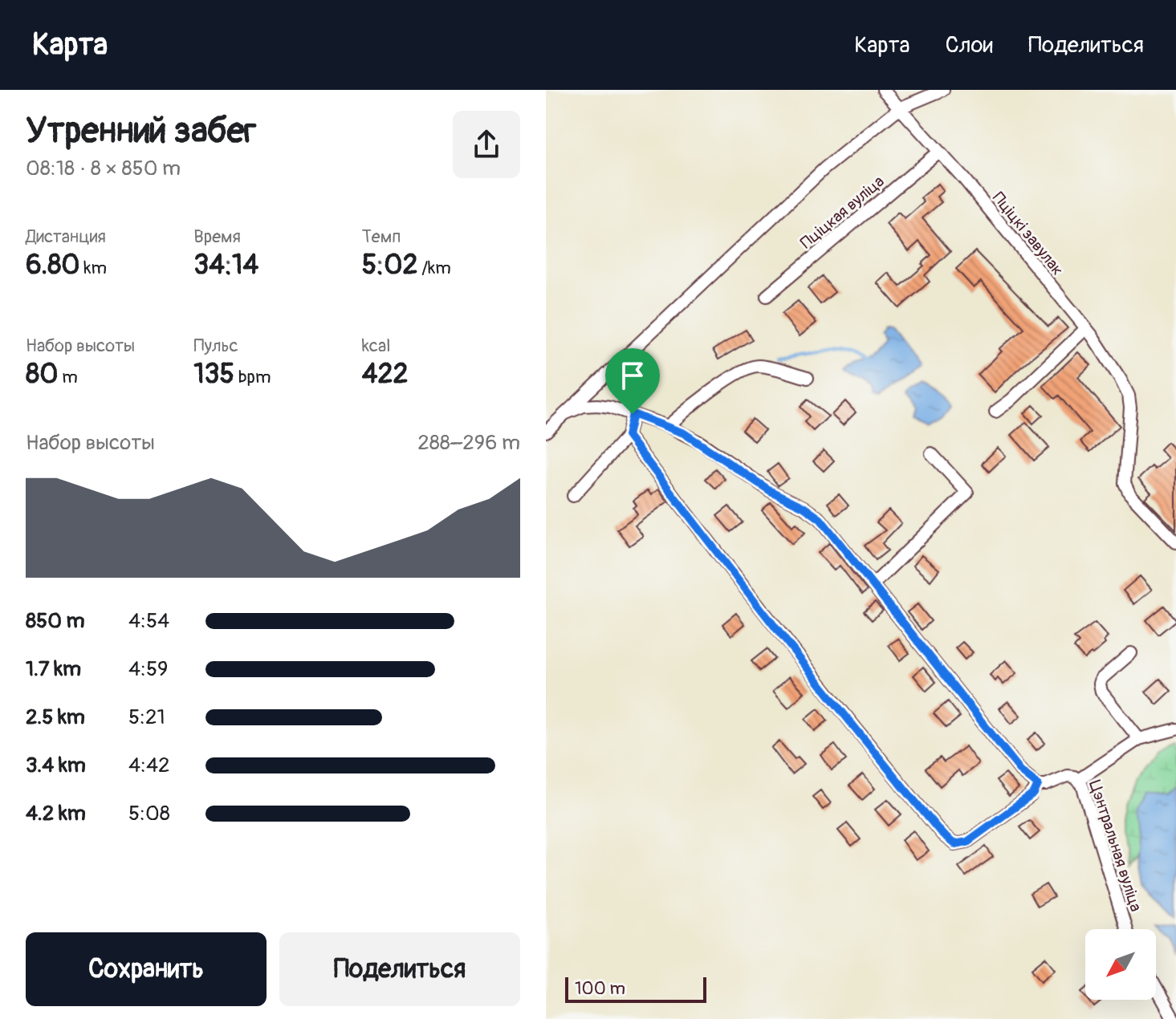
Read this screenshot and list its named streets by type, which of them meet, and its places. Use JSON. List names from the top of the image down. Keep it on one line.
{"streets":{"street":["Пціцкая вуліца","Пціцкі завулак","Цэнтральная вуліца"]},"crossings":[["Пціцкая вуліца","Пціцкі завулак"]],"scale_bar":"100 m","north":"bottom left","page":{"header":"Карта","nav":["Карта","Слои","Поделиться"],"heading":["Утренний забег","08:18 · 8 × 850 m"],"stats":[["Дистанция","6.80 km"],["Время","34:14"],["Темп","5:02 /km"],["Набор высоты","80 m"],["Пульс","135 bpm"],["kcal","422"]],"chart":["Набор высоты","288–296 m"],"list":[{"name":"850 m","note":"4:54"},{"name":"1.7 km","note":"4:59"},{"name":"2.5 km","note":"5:21"},{"name":"3.4 km","note":"4:42"},{"name":"4.2 km","note":"5:08"}],"buttons":["Сохранить","Поделиться"],"scale":"100 m"}}
